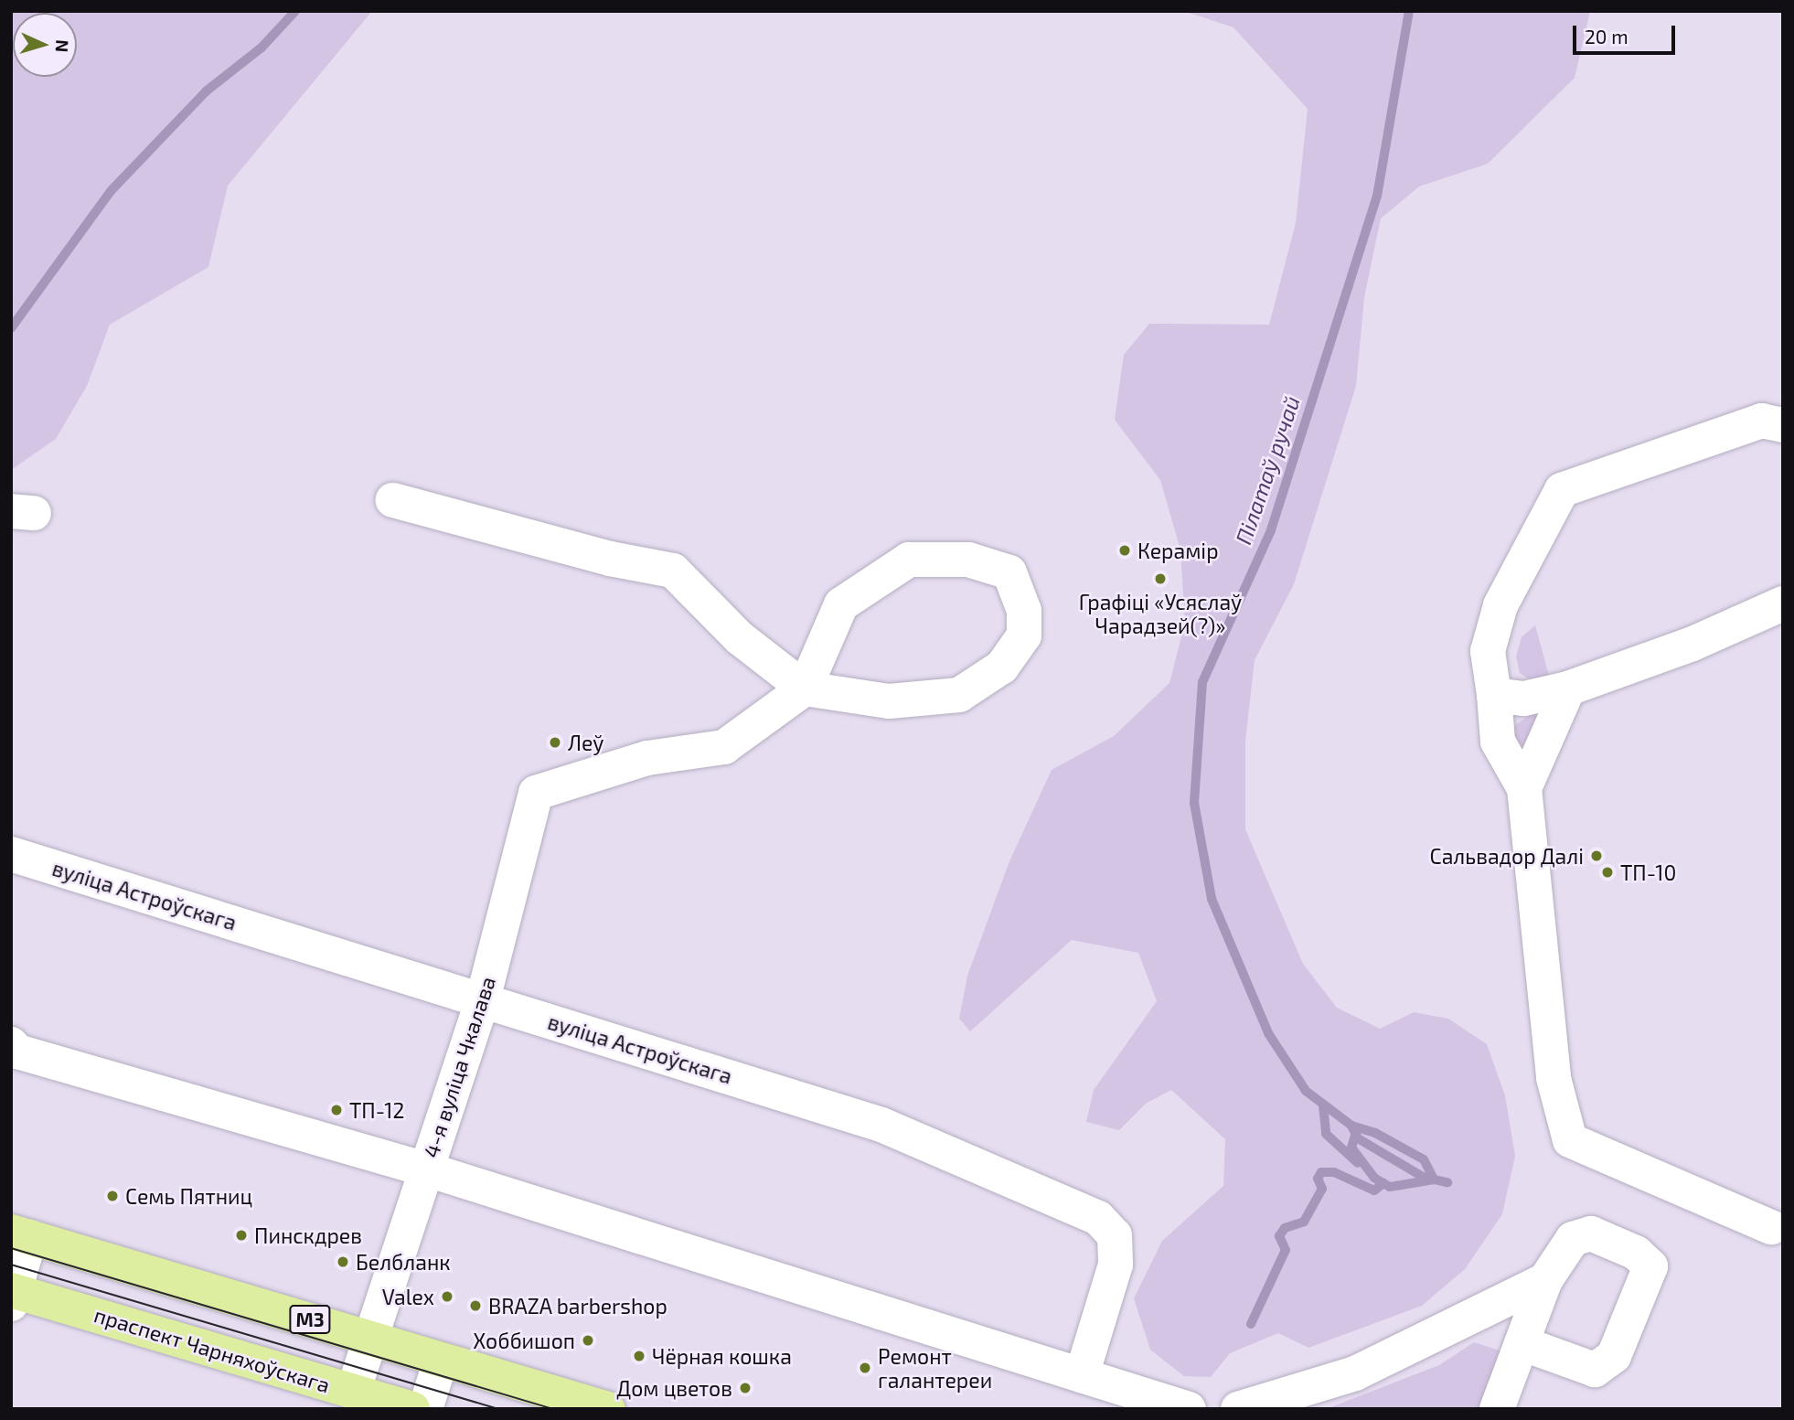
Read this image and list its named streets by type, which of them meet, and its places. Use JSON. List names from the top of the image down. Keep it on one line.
{"streets":{"main road":["М3","праспект Чарняхоўскага"],"street":["вуліца Астроўскага","4-я вуліца Чкалава"]},"crossings":[["вуліца Астроўскага","4-я вуліца Чкалава"],["4-я вуліца Чкалава","М3"],["4-я вуліца Чкалава","праспект Чарняхоўскага"]],"water":["Пілатаў ручай"],"places":["Керамір","Графіці «Усяслаў Чарадзей(?)»","Леў","Сальвадор Далі","ТП-10","ТП-12","Семь Пятниц","Пинскдрев","Белбланк","Valex","BRAZA barbershop","Хоббишоп","Чёрная кошка","Ремонт галантереи","Дом цветов"],"scale_bar":"20 m","north":"right"}
